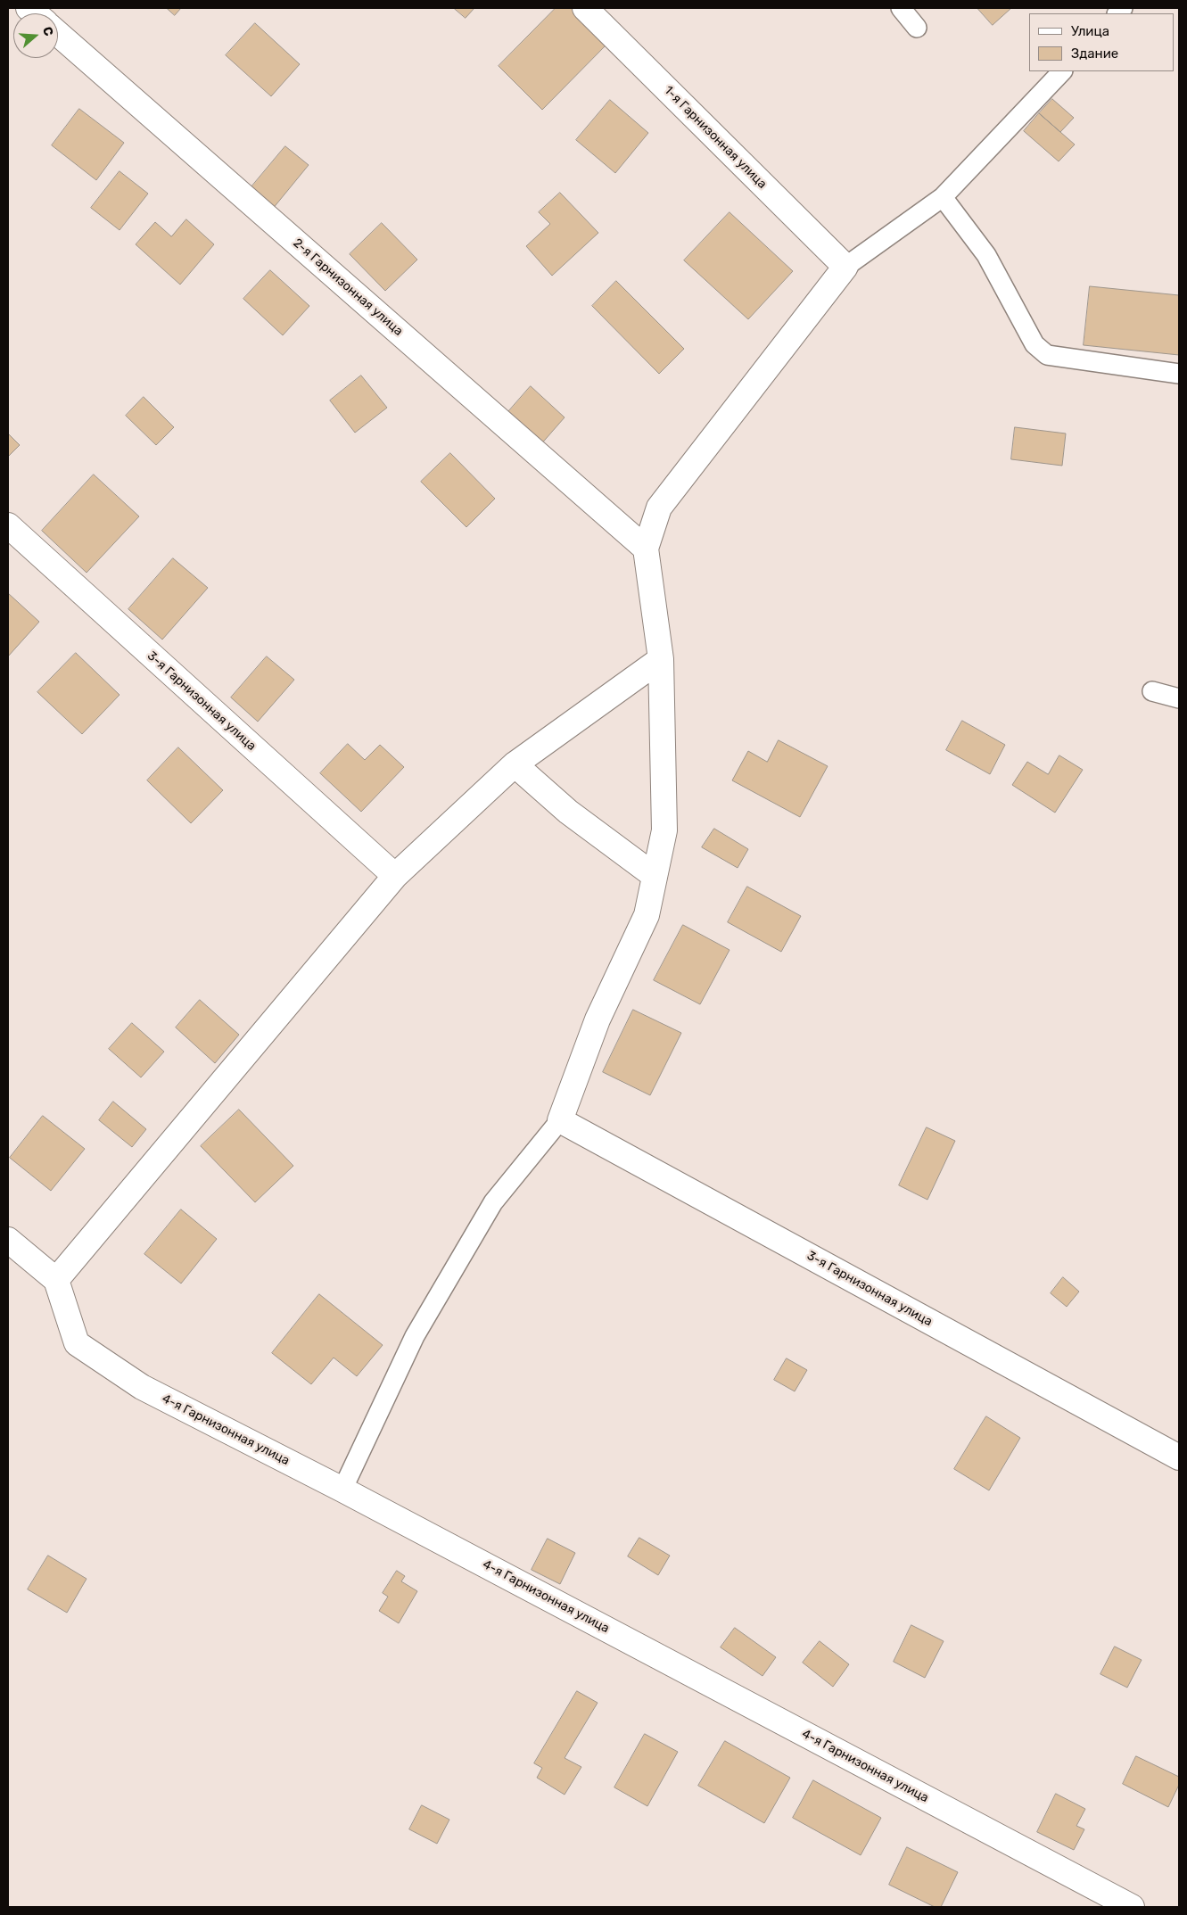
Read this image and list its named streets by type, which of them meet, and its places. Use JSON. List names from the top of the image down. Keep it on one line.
{"streets":{"street":["1-я Гарнизонная улица","2-я Гарнизонная улица","3-я Гарнизонная улица","4-я Гарнизонная улица"]},"legend":["Улица","Здание"],"north":"right"}
